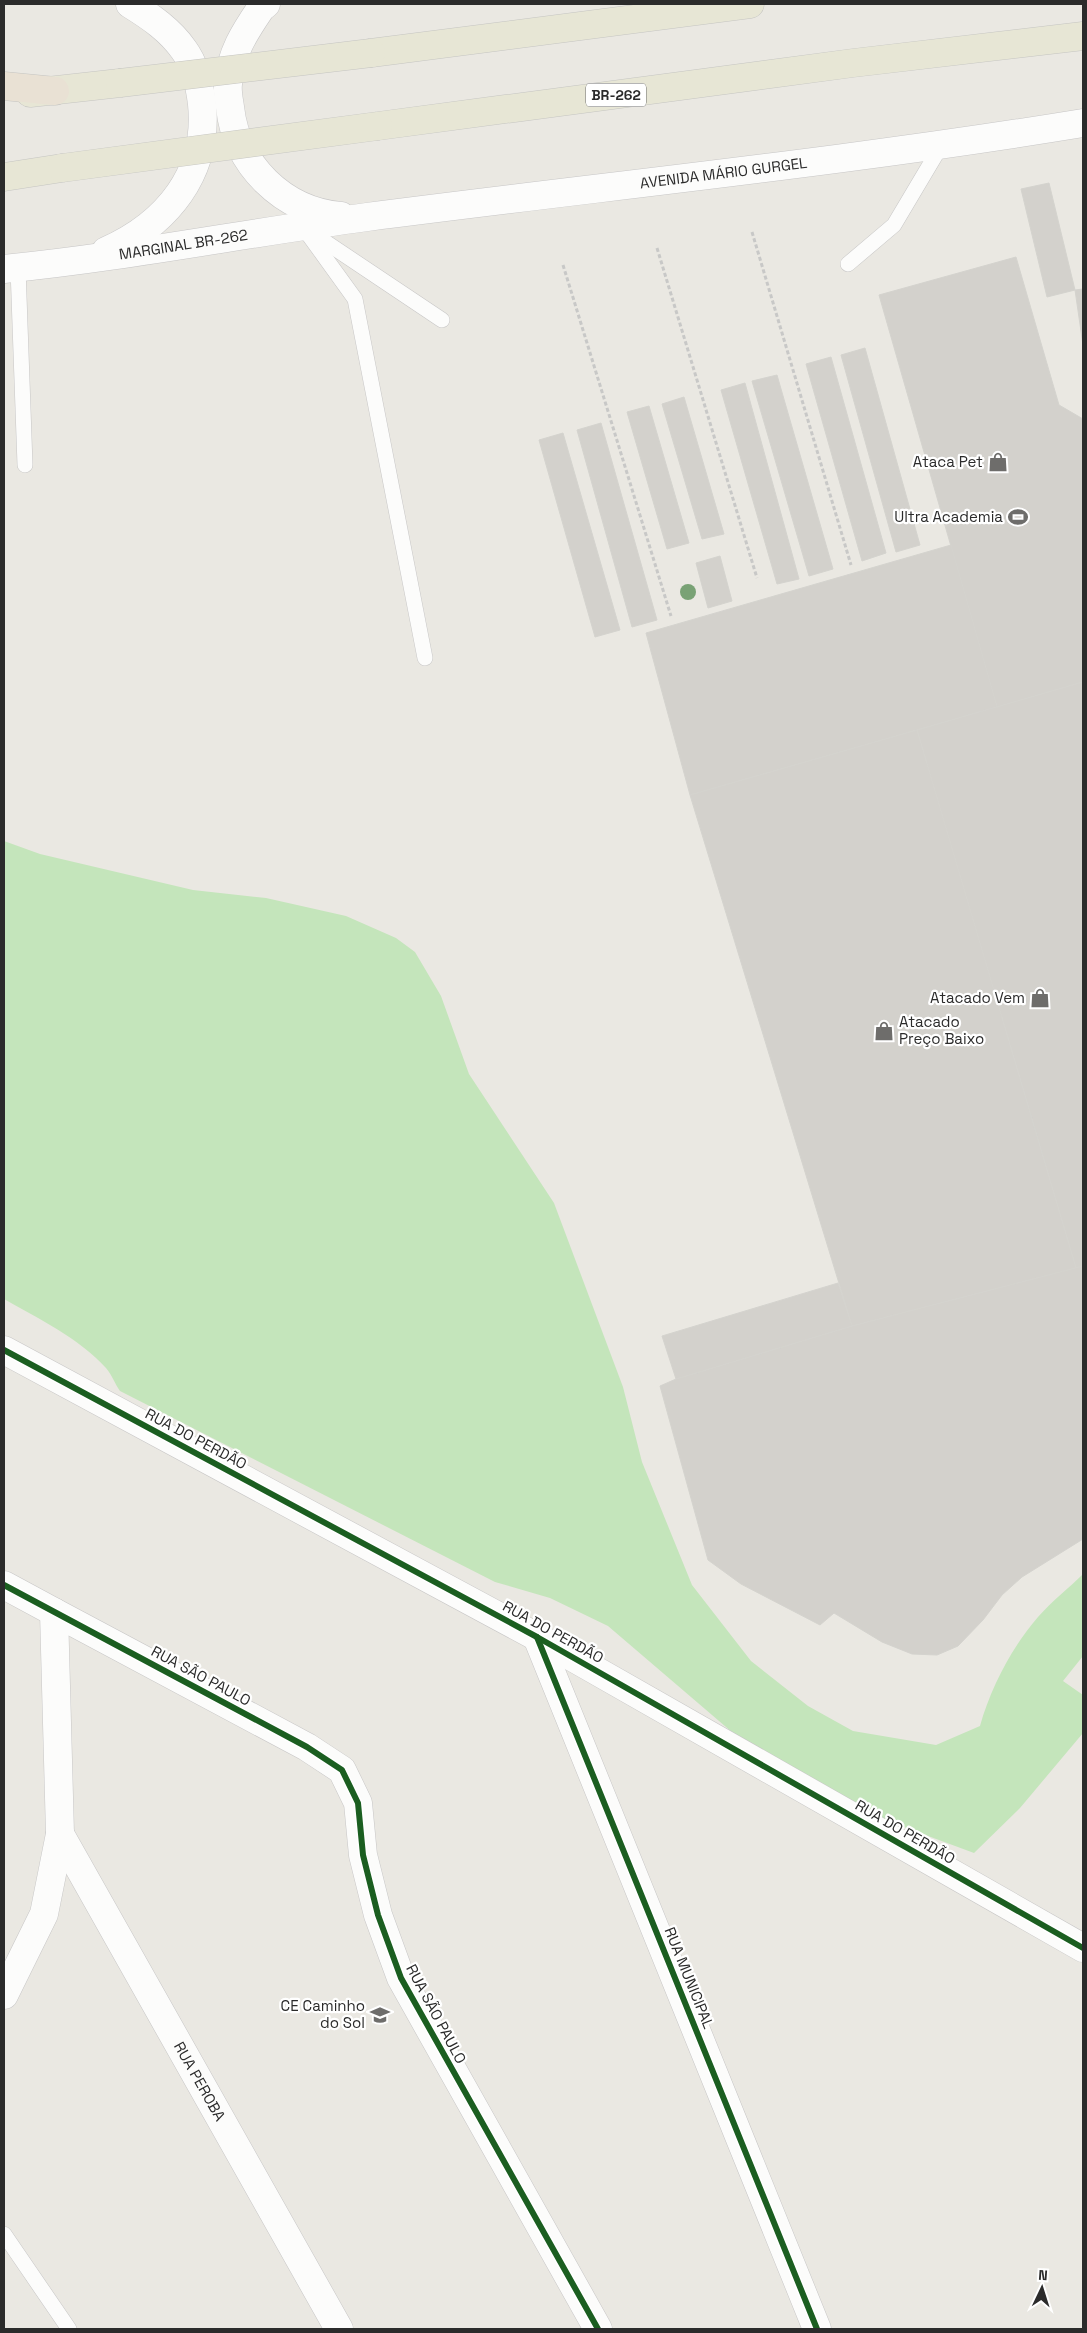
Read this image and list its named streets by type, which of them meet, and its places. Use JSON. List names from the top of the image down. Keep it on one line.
{"streets":{"main road":["BR-262"],"street":["AVENIDA MÁRIO GURGEL","MARGINAL BR-262","RUA DO PERDÃO","RUA SÃO PAULO","RUA MUNICIPAL","RUA PEROBA"]},"crossings":[["AVENIDA MÁRIO GURGEL","MARGINAL BR-262"],["RUA DO PERDÃO","RUA MUNICIPAL"]],"places":{"shop":["Ataca Pet","Atacado Vem","Atacado Preço Baixo"],"sports":["Ultra Academia"],"school or university":["CE Caminho do Sol"]},"north":"top"}
